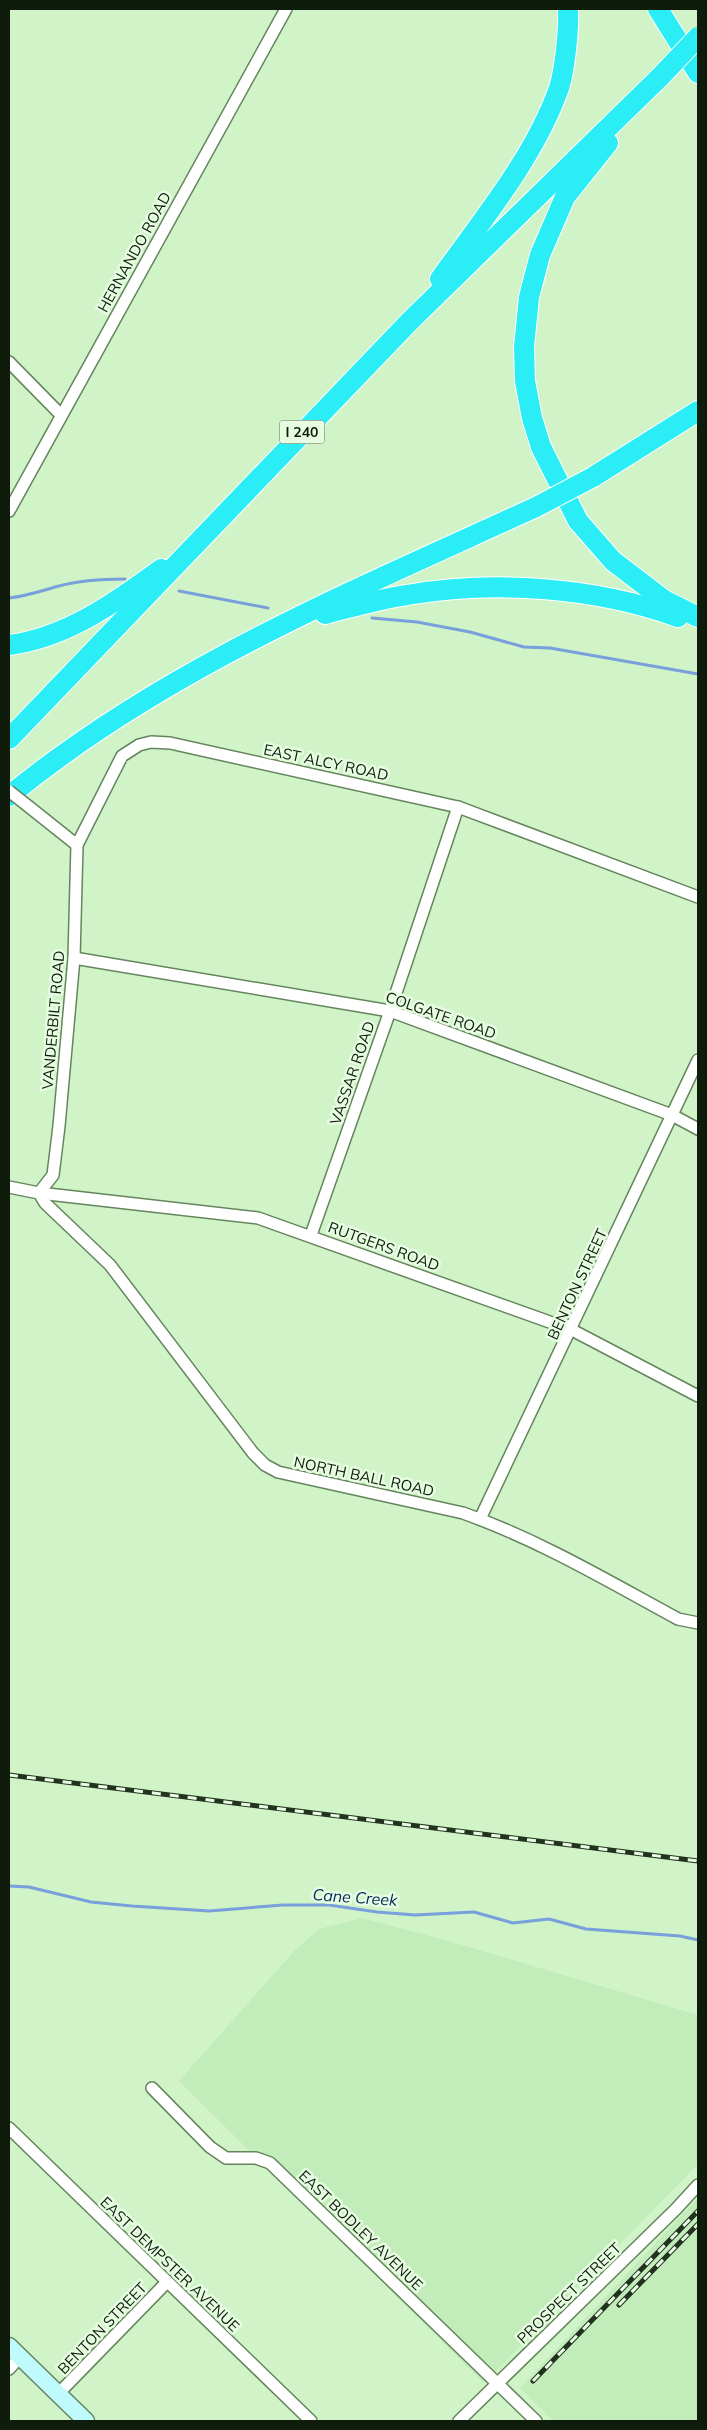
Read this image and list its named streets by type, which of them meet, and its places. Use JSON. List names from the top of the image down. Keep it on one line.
{"streets":{"highway":["I 240"],"street":["HERNANDO ROAD","EAST ALCY ROAD","COLGATE ROAD","VANDERBILT ROAD","VASSAR ROAD","RUTGERS ROAD","BENTON STREET","NORTH BALL ROAD","EAST BODLEY AVENUE","EAST DEMPSTER AVENUE","PROSPECT STREET"]},"crossings":[["EAST ALCY ROAD","VANDERBILT ROAD"],["EAST ALCY ROAD","VASSAR ROAD"],["COLGATE ROAD","VANDERBILT ROAD"],["COLGATE ROAD","VASSAR ROAD"],["COLGATE ROAD","BENTON STREET"],["VANDERBILT ROAD","RUTGERS ROAD"],["VANDERBILT ROAD","NORTH BALL ROAD"],["VASSAR ROAD","RUTGERS ROAD"],["RUTGERS ROAD","BENTON STREET"],["RUTGERS ROAD","NORTH BALL ROAD"],["BENTON STREET","NORTH BALL ROAD"],["BENTON STREET","EAST DEMPSTER AVENUE"],["EAST BODLEY AVENUE","PROSPECT STREET"]],"water":["Cane Creek"]}
